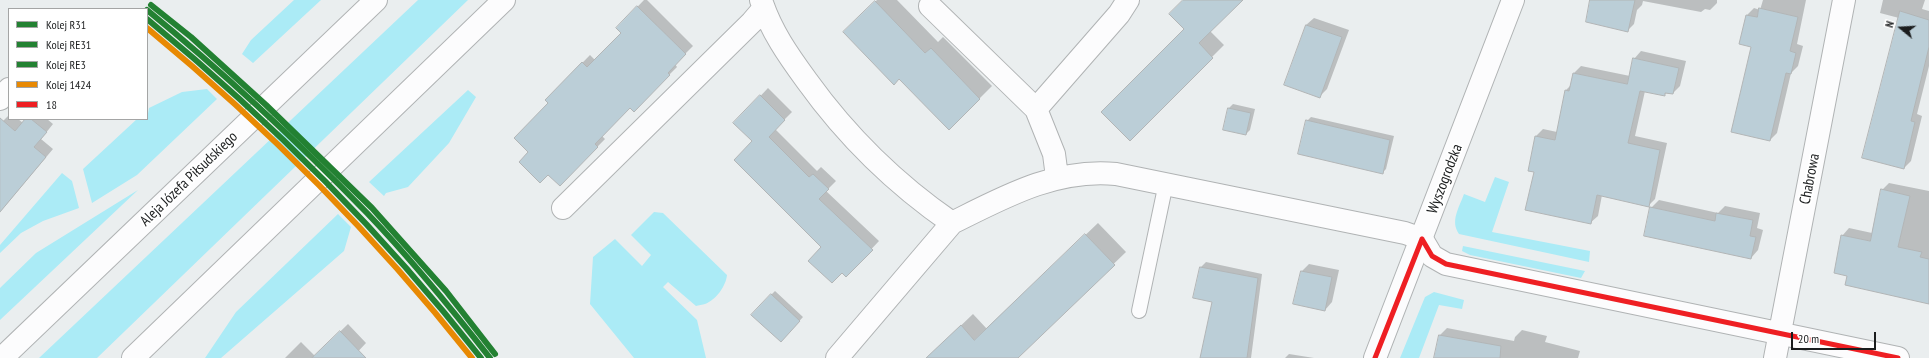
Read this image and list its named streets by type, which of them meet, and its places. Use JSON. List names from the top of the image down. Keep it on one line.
{"streets":{"street":["Aleja Józefa Piłsudskiego","Wyszogrodzka","Chabrowa"]},"lines":["rail line RE3","rail line R31","rail line RE31","rail line 1424","transit line 18"],"legend":["Kolej R31","Kolej RE31","Kolej RE3","Kolej 1424","18"],"scale_bar":"20 m","north":"left"}
